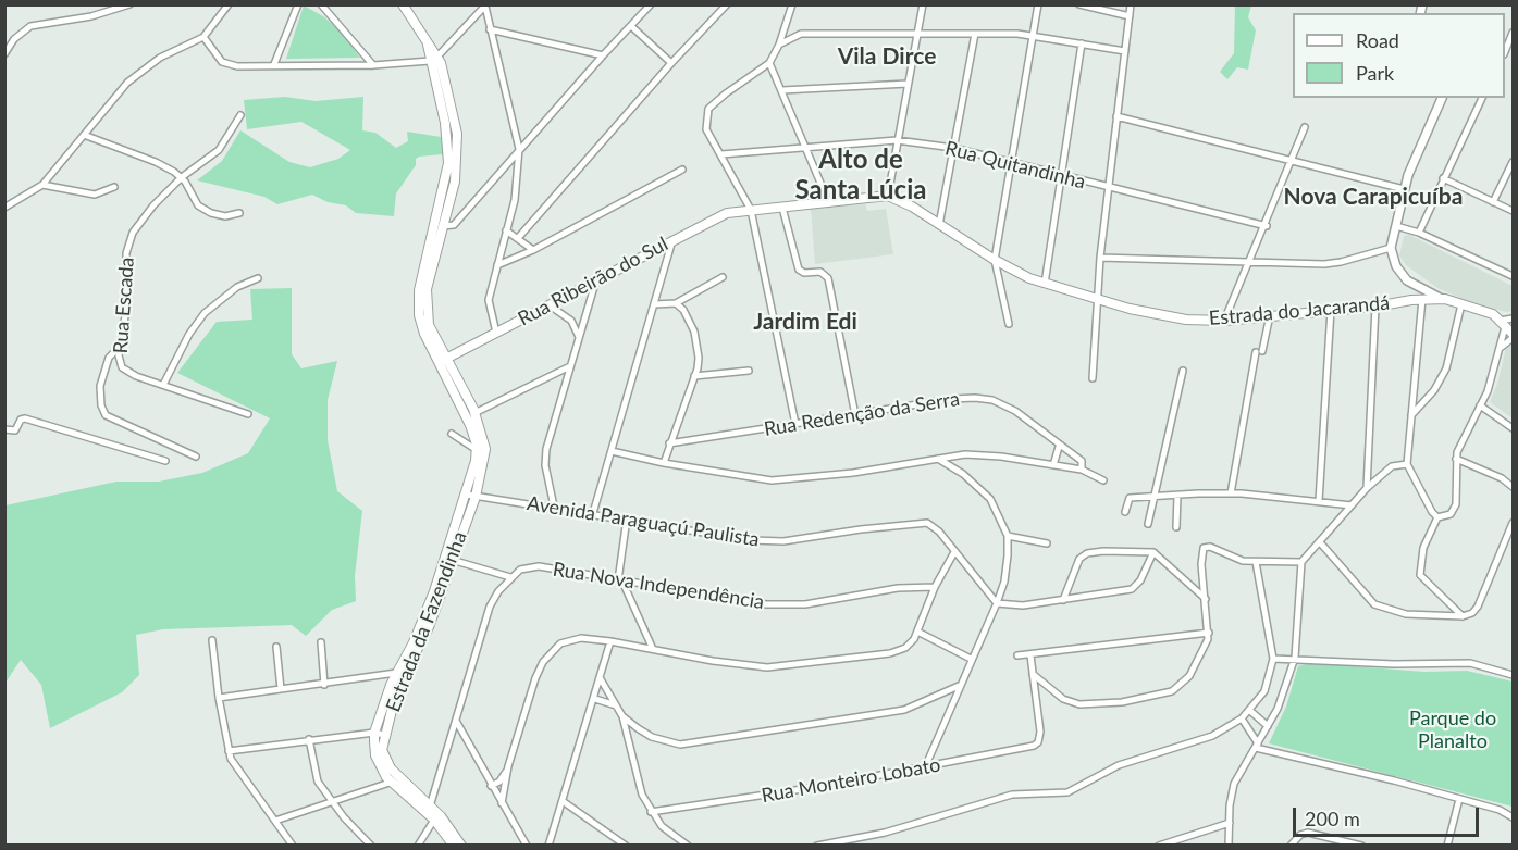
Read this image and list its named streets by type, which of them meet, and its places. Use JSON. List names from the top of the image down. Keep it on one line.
{"streets":{"main road":["Rua Ribeirão do Sul","Estrada do Jacarandá","Estrada da Fazendinha"],"street":["Rua Quitandinha","Rua Escada","Rua Redenção da Serra","Avenida Paraguaçú Paulista","Rua Nova Independência","Rua Monteiro Lobato"]},"crossings":[["Rua Ribeirão do Sul","Estrada da Fazendinha"],["Avenida Paraguaçú Paulista","Estrada da Fazendinha"]],"districts":["Vila Dirce","Alto de Santa Lúcia","Nova Carapicuíba","Jardim Edi"],"parks":["Parque do Planalto"],"legend":["Road","Park"],"scale_bar":"200 m"}
